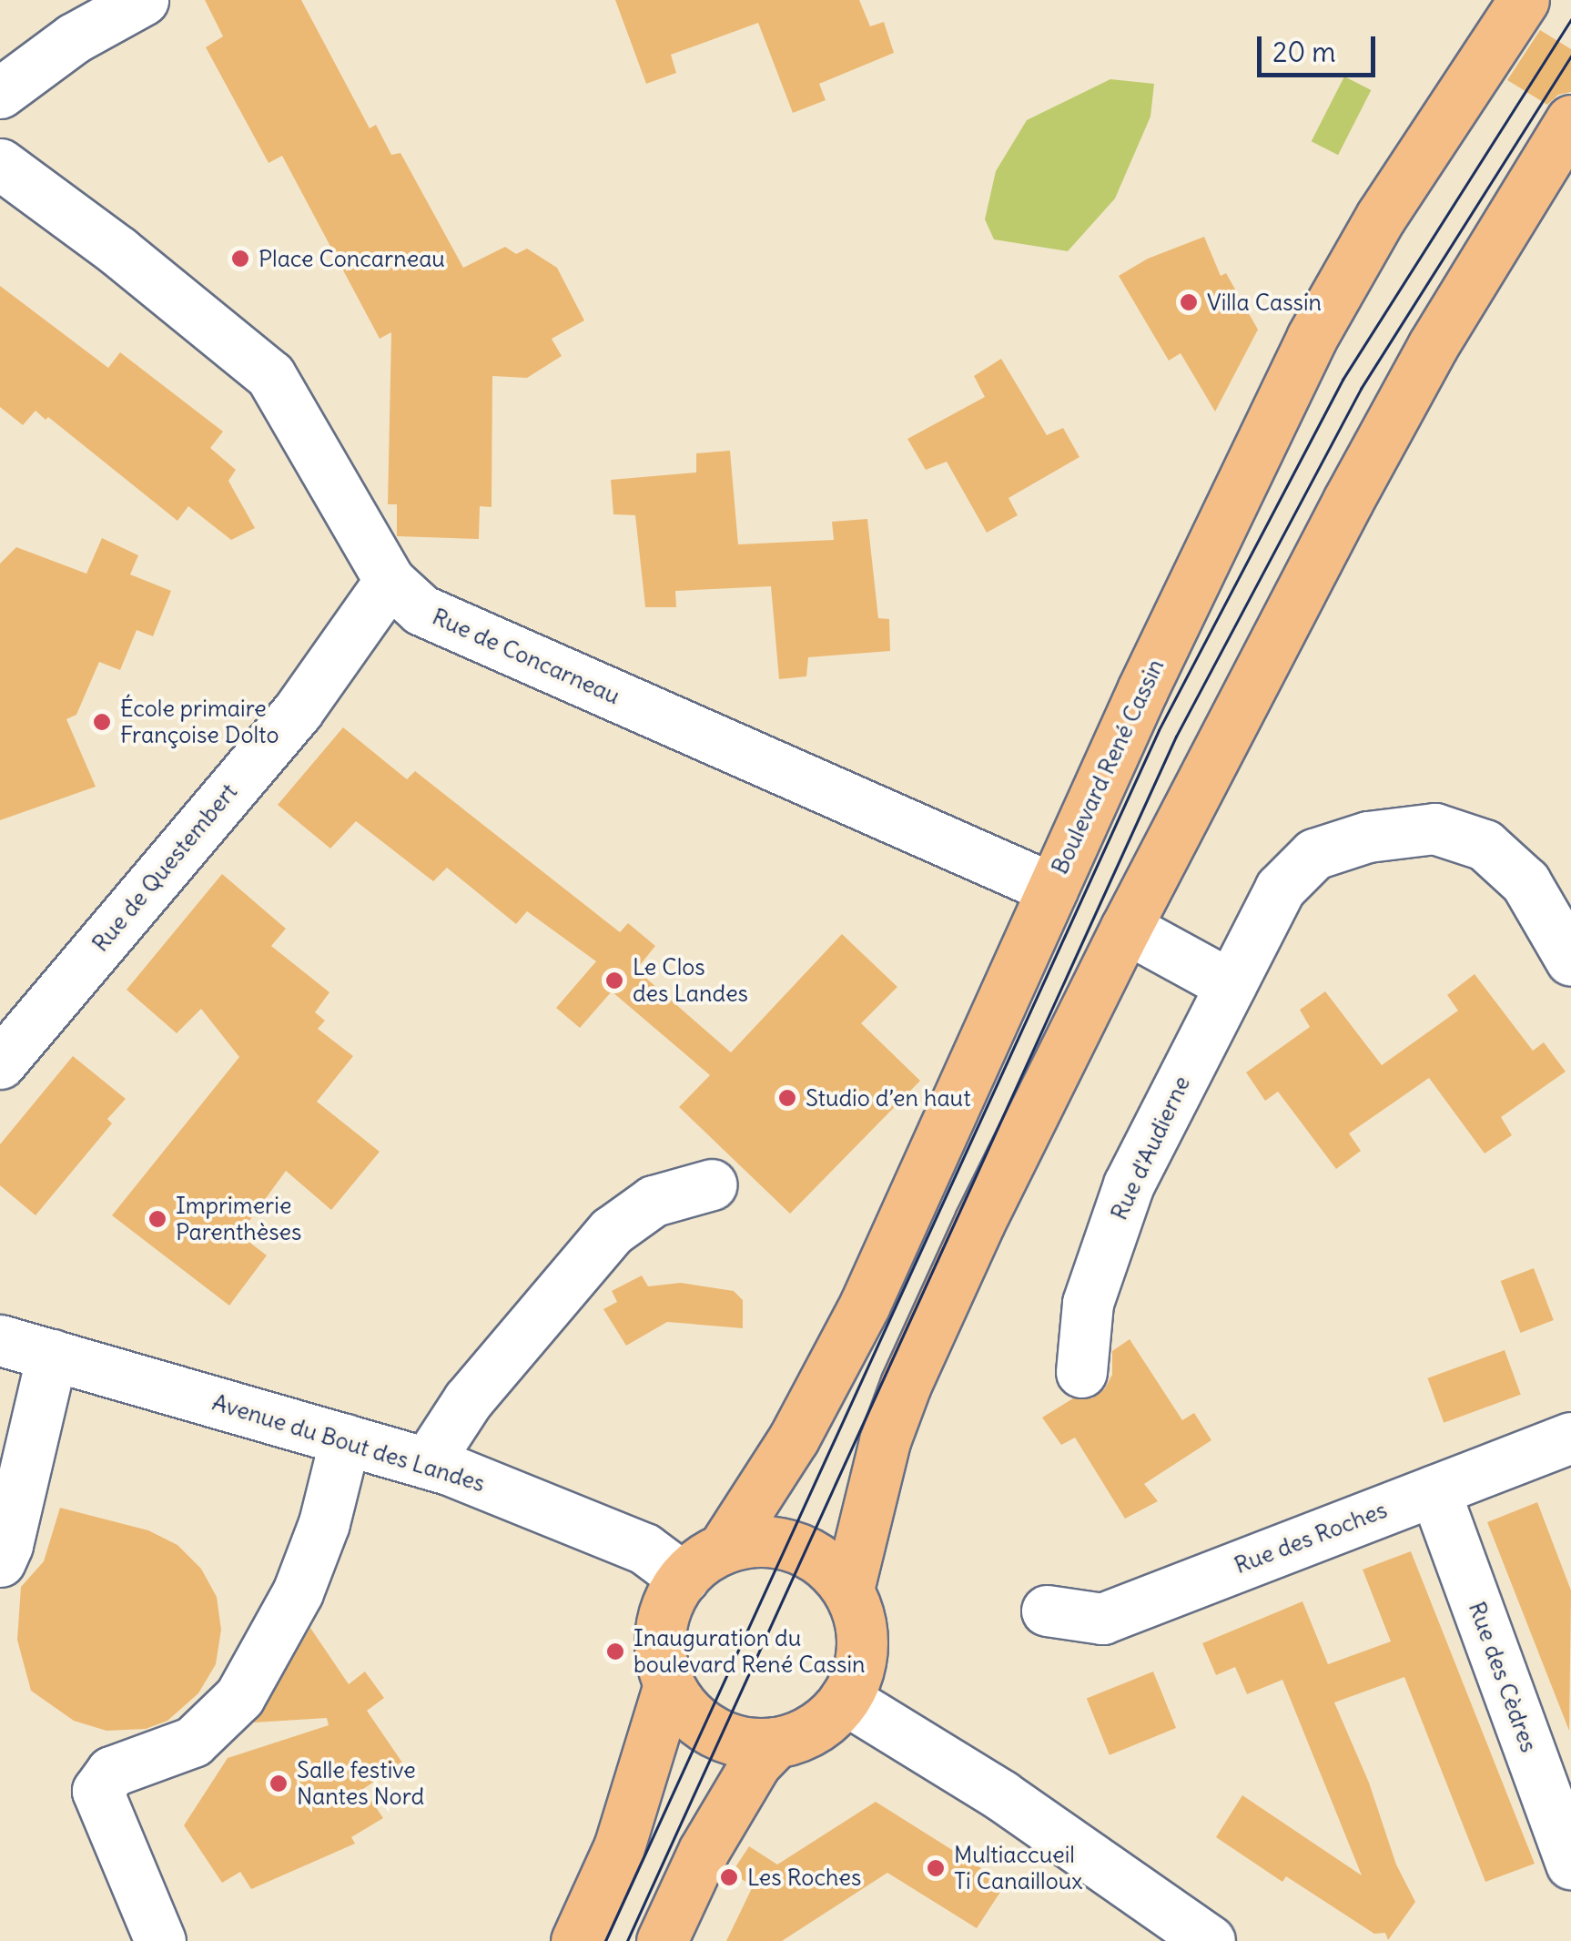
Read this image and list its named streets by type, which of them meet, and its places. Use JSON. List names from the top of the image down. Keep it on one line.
{"streets":{"main road":["Boulevard René Cassin"],"street":["Rue de Concarneau","Rue de Questembert","Rue d'Audierne","Avenue du Bout des Landes","Rue des Roches","Rue des Cèdres"]},"crossings":[["Rue de Concarneau","Boulevard René Cassin"],["Rue de Concarneau","Rue de Questembert"],["Boulevard René Cassin","Avenue du Bout des Landes"],["Rue des Roches","Rue des Cèdres"]],"places":["Place Concarneau","Villa Cassin","École primaire Françoise Dolto","Le Clos des Landes","Studio d’en haut","Imprimerie Parenthèses","Inauguration du boulevard René Cassin","Salle festive Nantes Nord","Multiaccueil Ti Canailloux","Les Roches"],"scale_bar":"20 m"}
